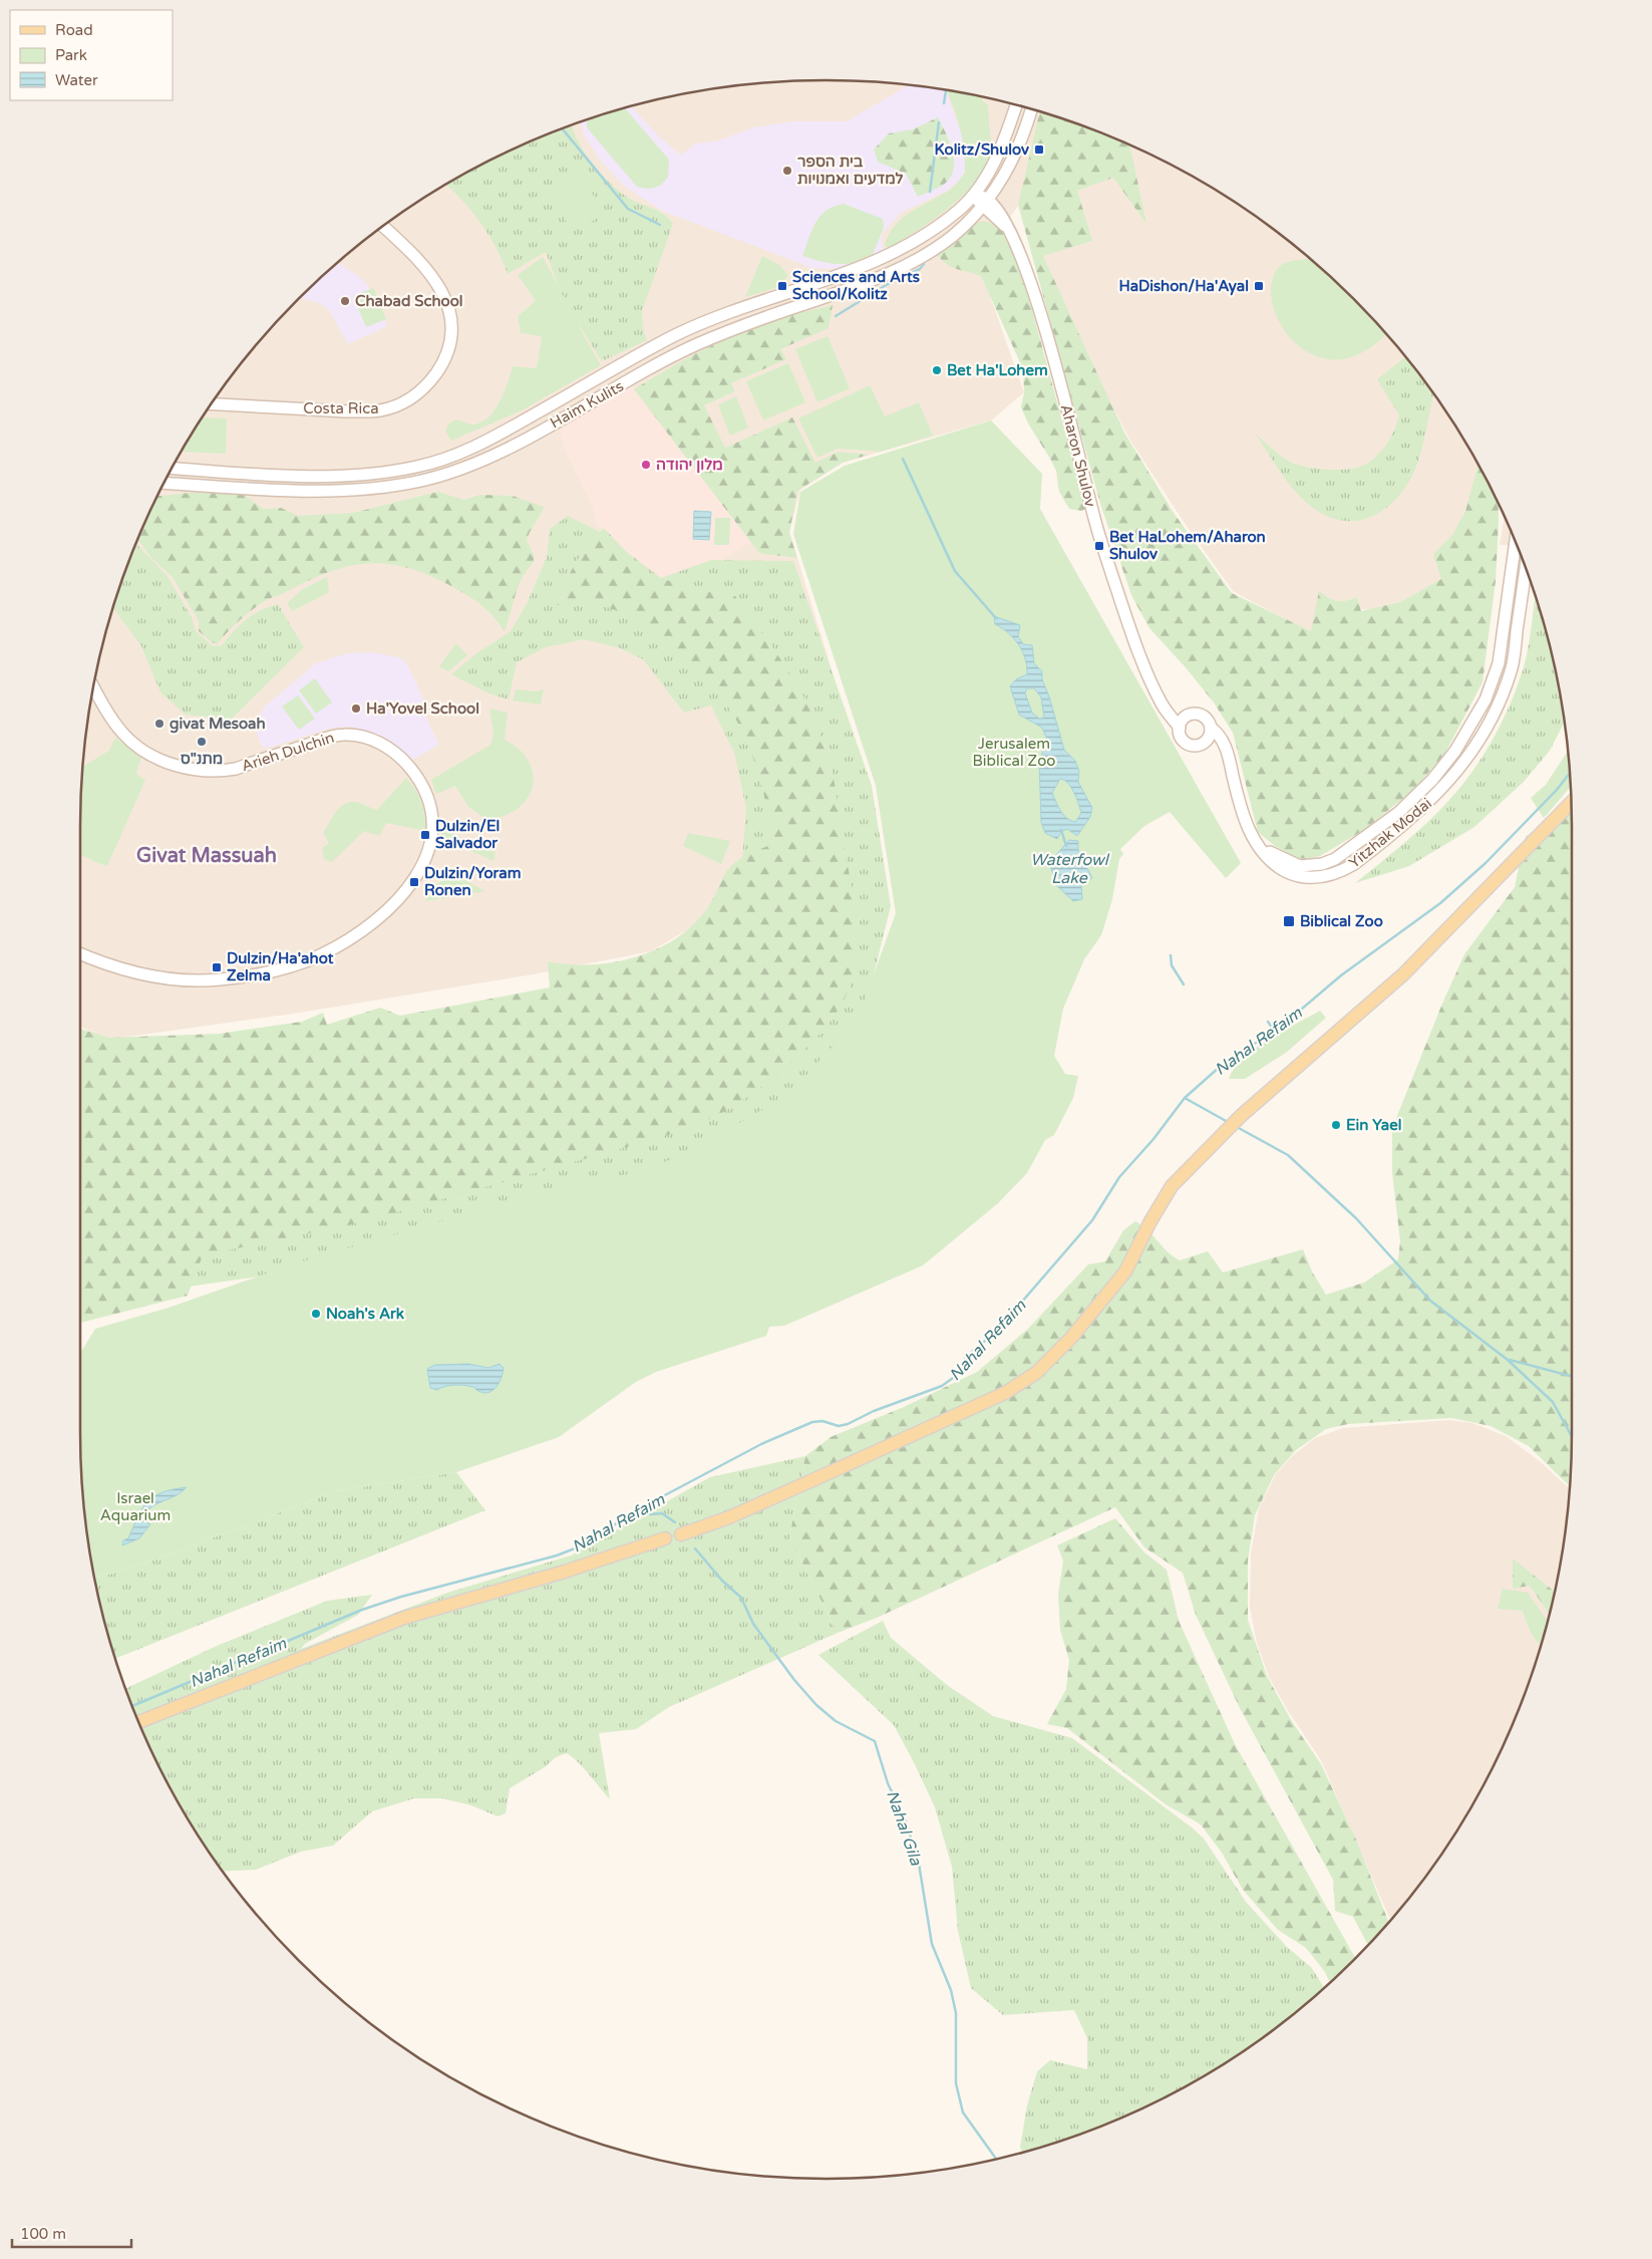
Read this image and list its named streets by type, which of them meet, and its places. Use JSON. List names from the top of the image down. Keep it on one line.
{"streets":{"street":["Haim Kulits","Costa Rica","Aharon Shulov","Arieh Dulchin","Yitzhak Modai"]},"crossings":[["Haim Kulits","Aharon Shulov"],["Aharon Shulov","Yitzhak Modai"]],"districts":["Givat Massuah"],"water":["Waterfowl Lake","Nahal Refaim","Nahal Gila"],"parks":["Jerusalem Biblical Zoo","Israel Aquarium"],"places":{"transit":["Kolitz/Shulov","Sciences and Arts School/Kolitz","HaDishon/Ha'Ayal","Bet HaLohem/Aharon Shulov","Dulzin/El Salvador","Dulzin/Yoram Ronen","Biblical Zoo","Dulzin/Ha'ahot Zelma"],"other":["בית הספר למדעים ואמנויות","Chabad School","Bet Ha'Lohem","מלון יהודה","Ha'Yovel School","givat Mesoah","מתנ\"ס","Ein Yael","Noah's Ark"]},"legend":["Road","Park","Water"],"scale_bar":"100 m"}
